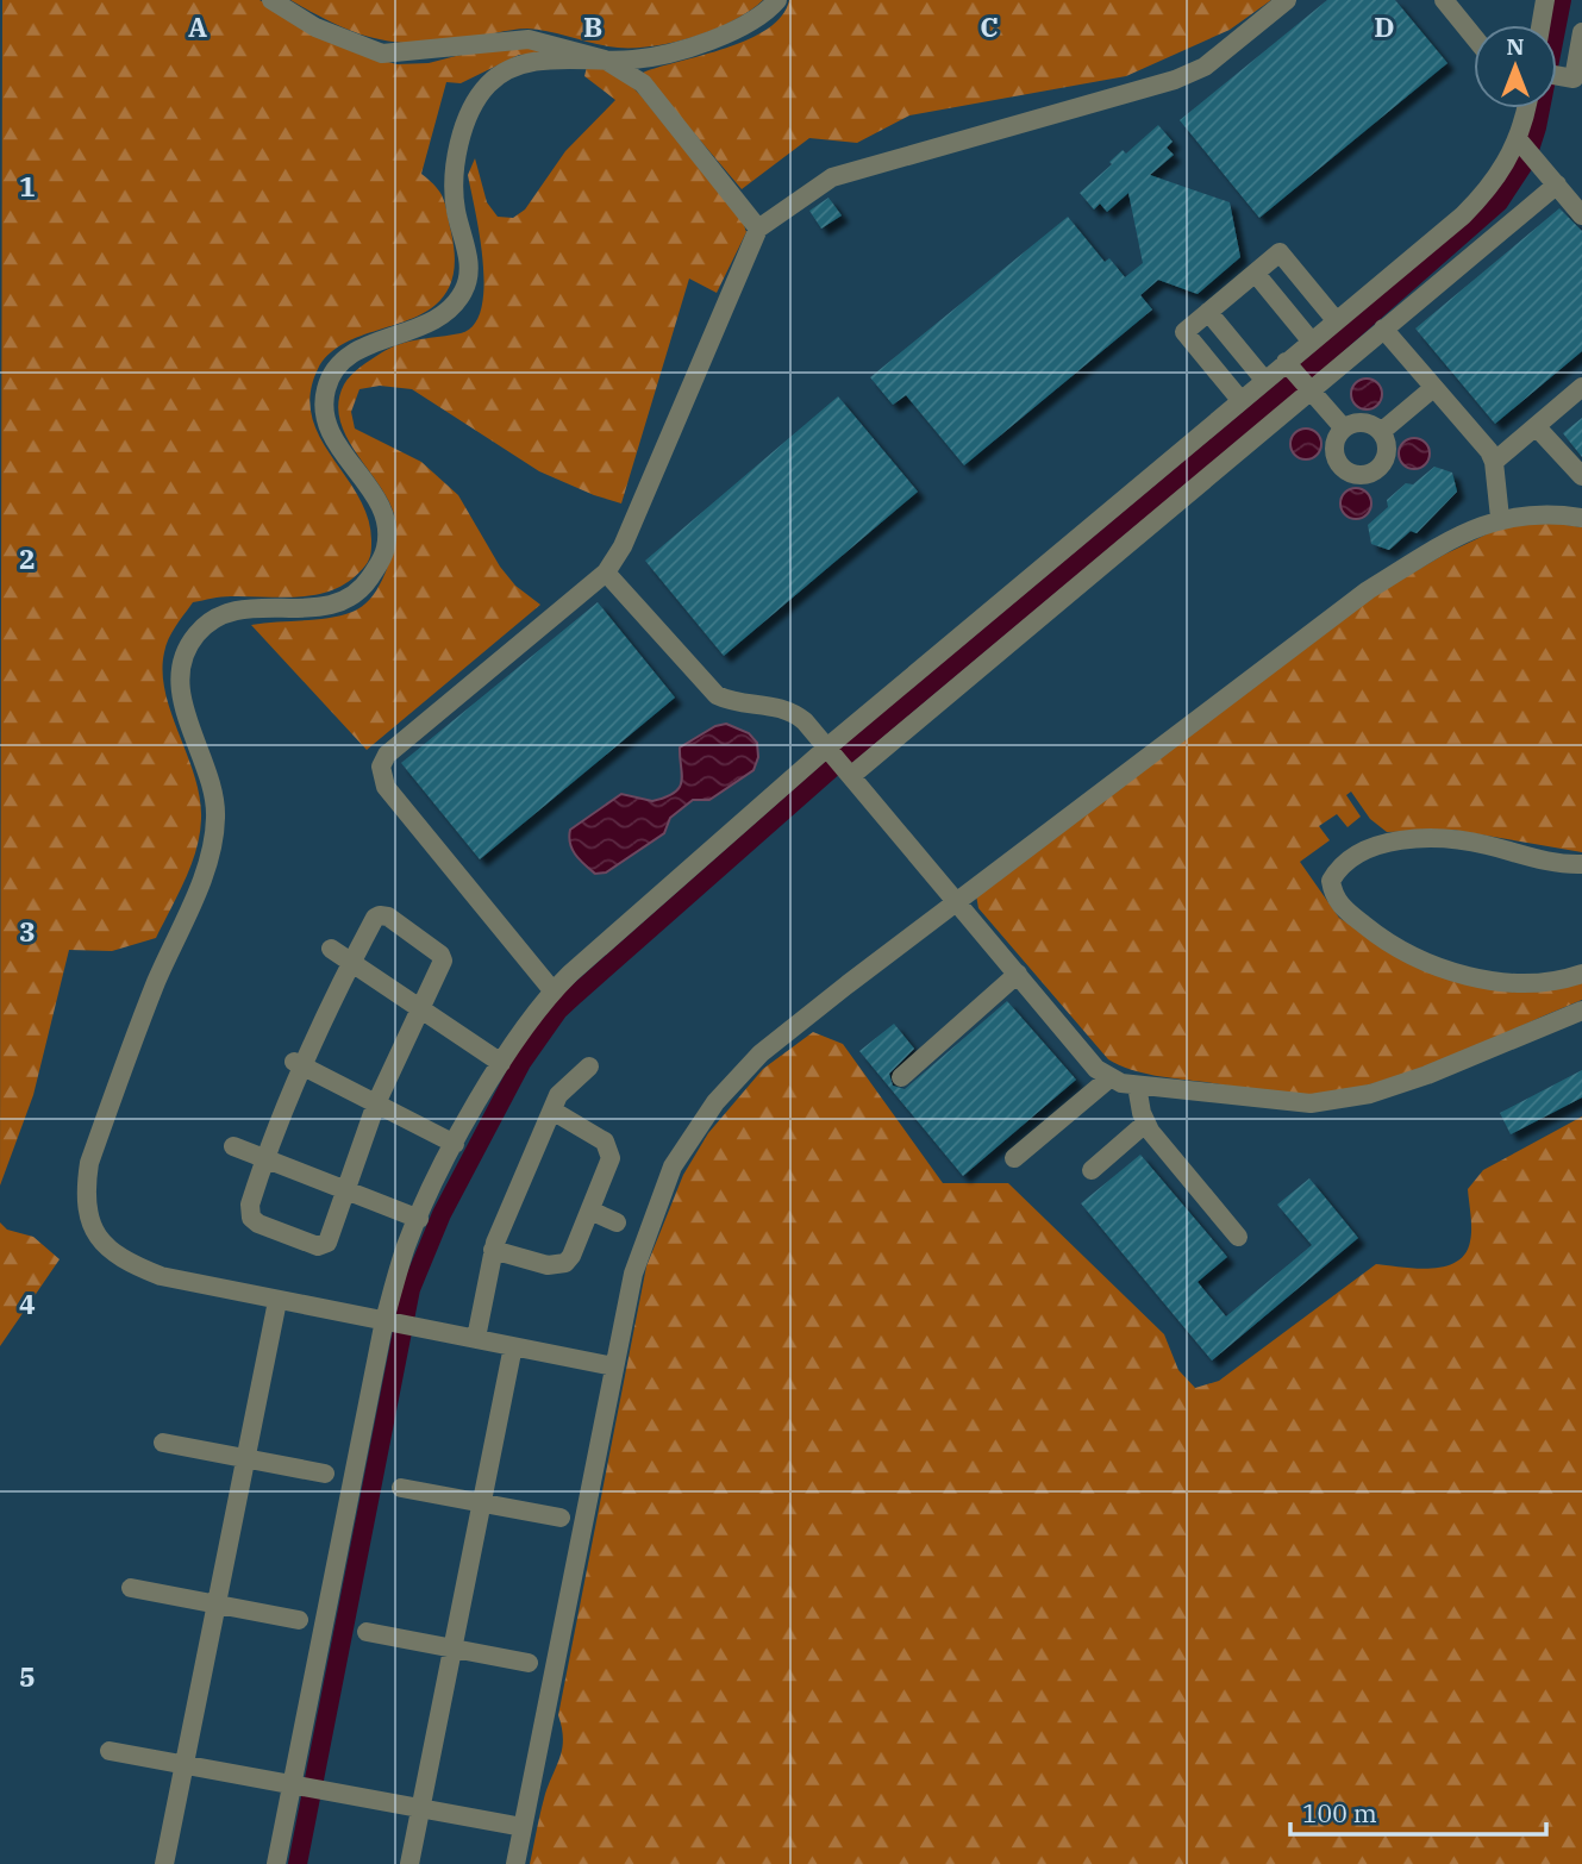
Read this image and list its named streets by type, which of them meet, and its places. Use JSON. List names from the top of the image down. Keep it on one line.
{"scale_bar":"100 m","north":"top","grid":{"columns":["A","B","C","D"],"rows":["1","2","3","4","5"]}}
